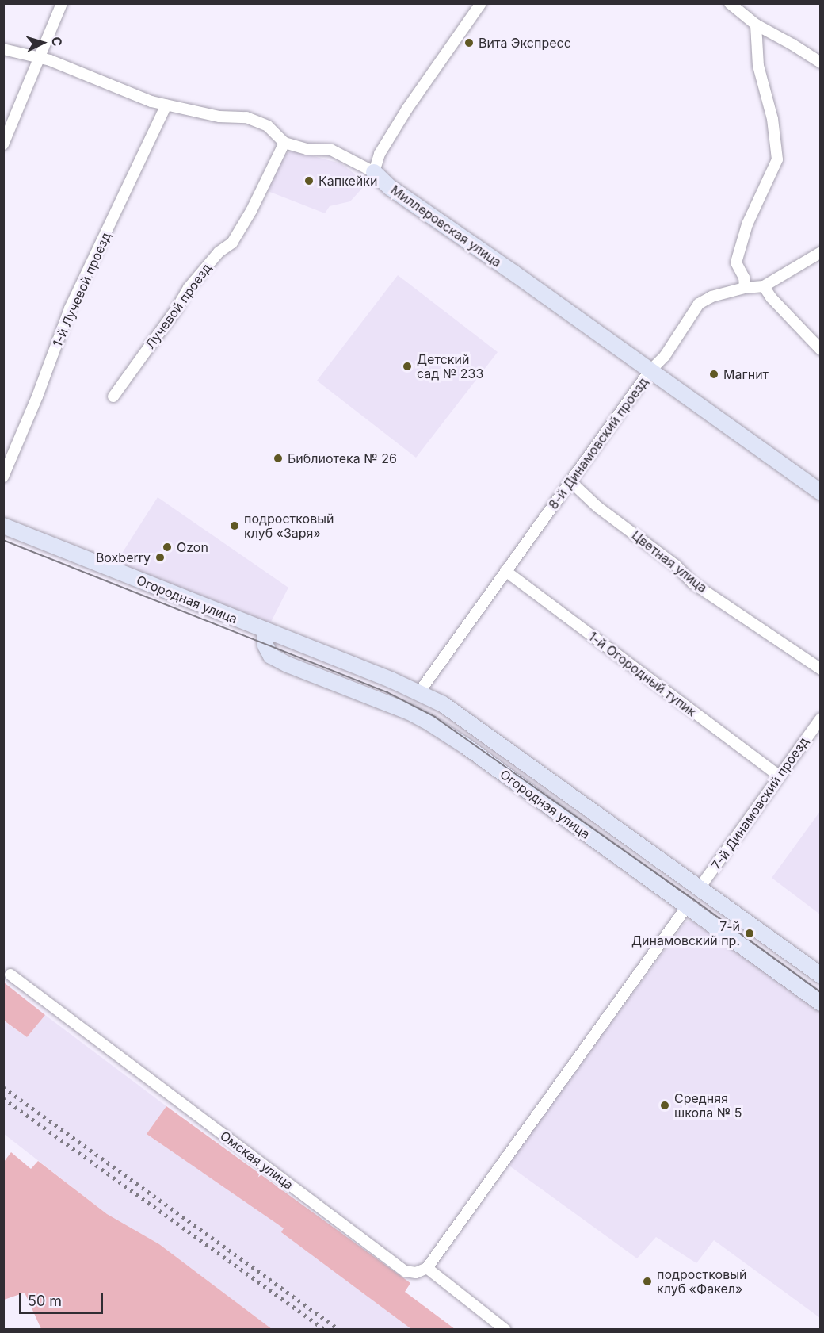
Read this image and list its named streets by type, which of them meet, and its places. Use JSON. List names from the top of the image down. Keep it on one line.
{"streets":{"street":["Миллеровская улица","1-й Лучевой проезд","Лучевой проезд","8-й Динамовский проезд","Цветная улица","Огородная улица","1-й Огородный тупик","7-й Динамовский проезд","Омская улица"]},"crossings":[["Миллеровская улица","1-й Лучевой проезд"],["Миллеровская улица","Лучевой проезд"],["Миллеровская улица","8-й Динамовский проезд"],["8-й Динамовский проезд","Цветная улица"],["8-й Динамовский проезд","Огородная улица"],["8-й Динамовский проезд","1-й Огородный тупик"],["Огородная улица","7-й Динамовский проезд"],["1-й Огородный тупик","7-й Динамовский проезд"]],"places":["Вита Экспресс","Капкейки","Детский сад № 233","Магнит","Библиотека № 26","подростковый клуб «Заря»","Ozon","Boxberry","7-й Динамовский пр.","Средняя школа № 5","подростковый клуб «Факел»"],"scale_bar":"50 m","north":"right"}
